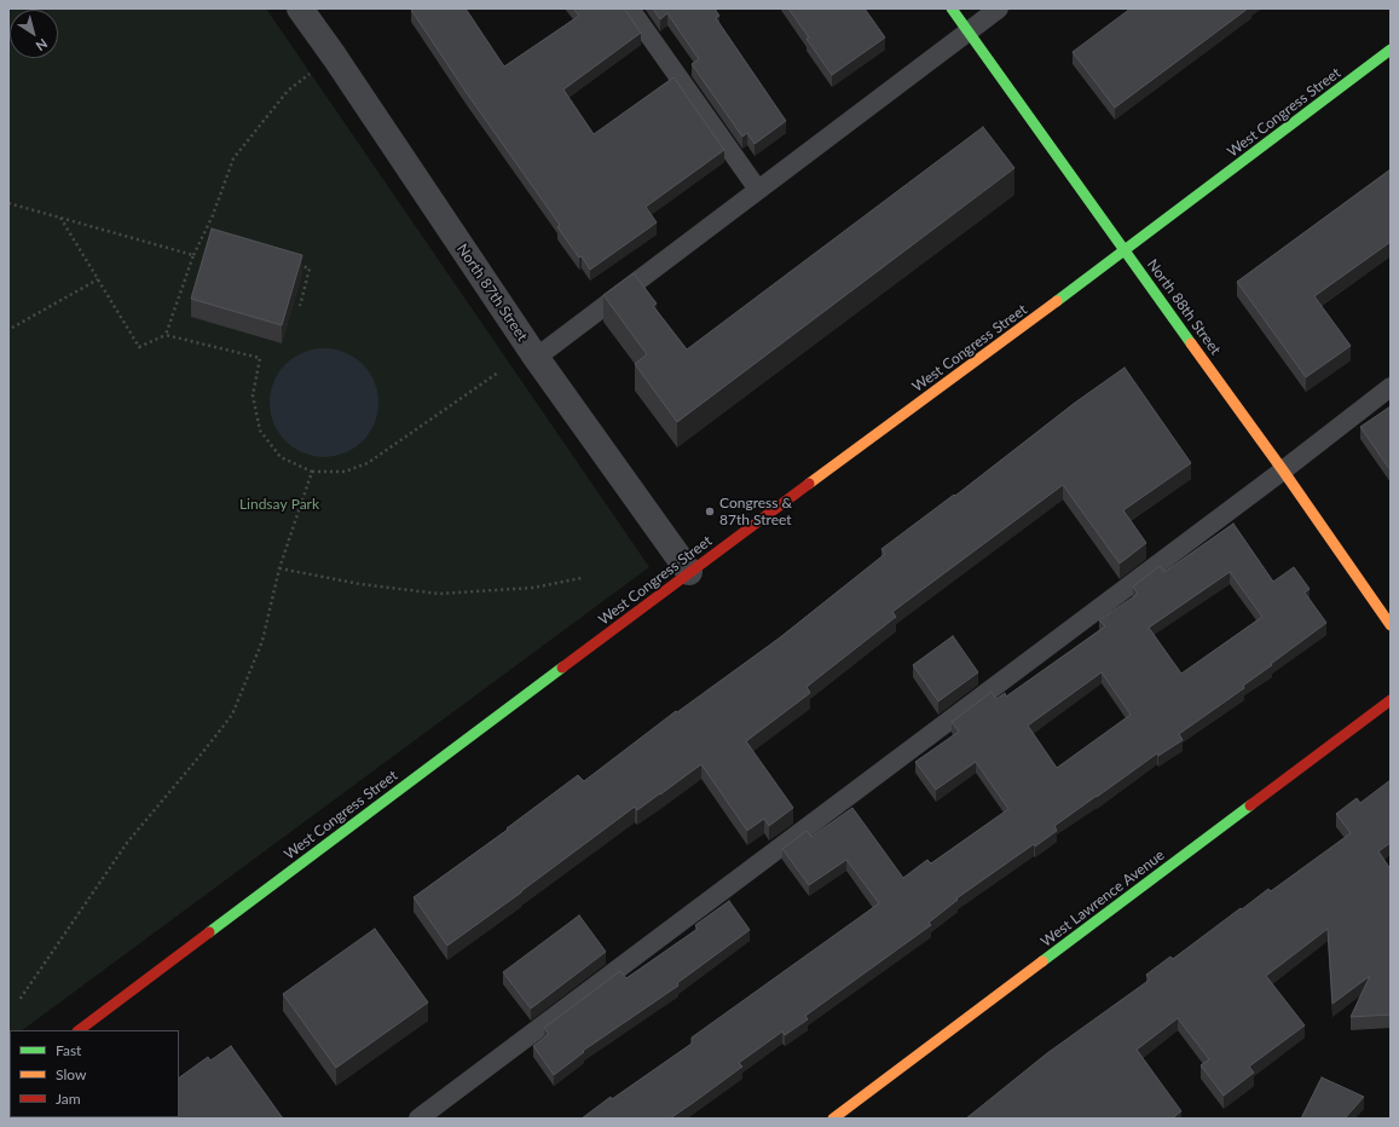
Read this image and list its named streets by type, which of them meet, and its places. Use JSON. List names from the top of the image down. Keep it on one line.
{"streets":{"street":["West Congress Street","North 87th Street","North 88th Street","West Lawrence Avenue"]},"crossings":[["West Congress Street","North 87th Street"],["West Congress Street","North 88th Street"]],"parks":["Lindsay Park"],"places":["Congress & 87th Street"],"legend":["Fast","Slow","Jam"],"north":"bottom right"}
